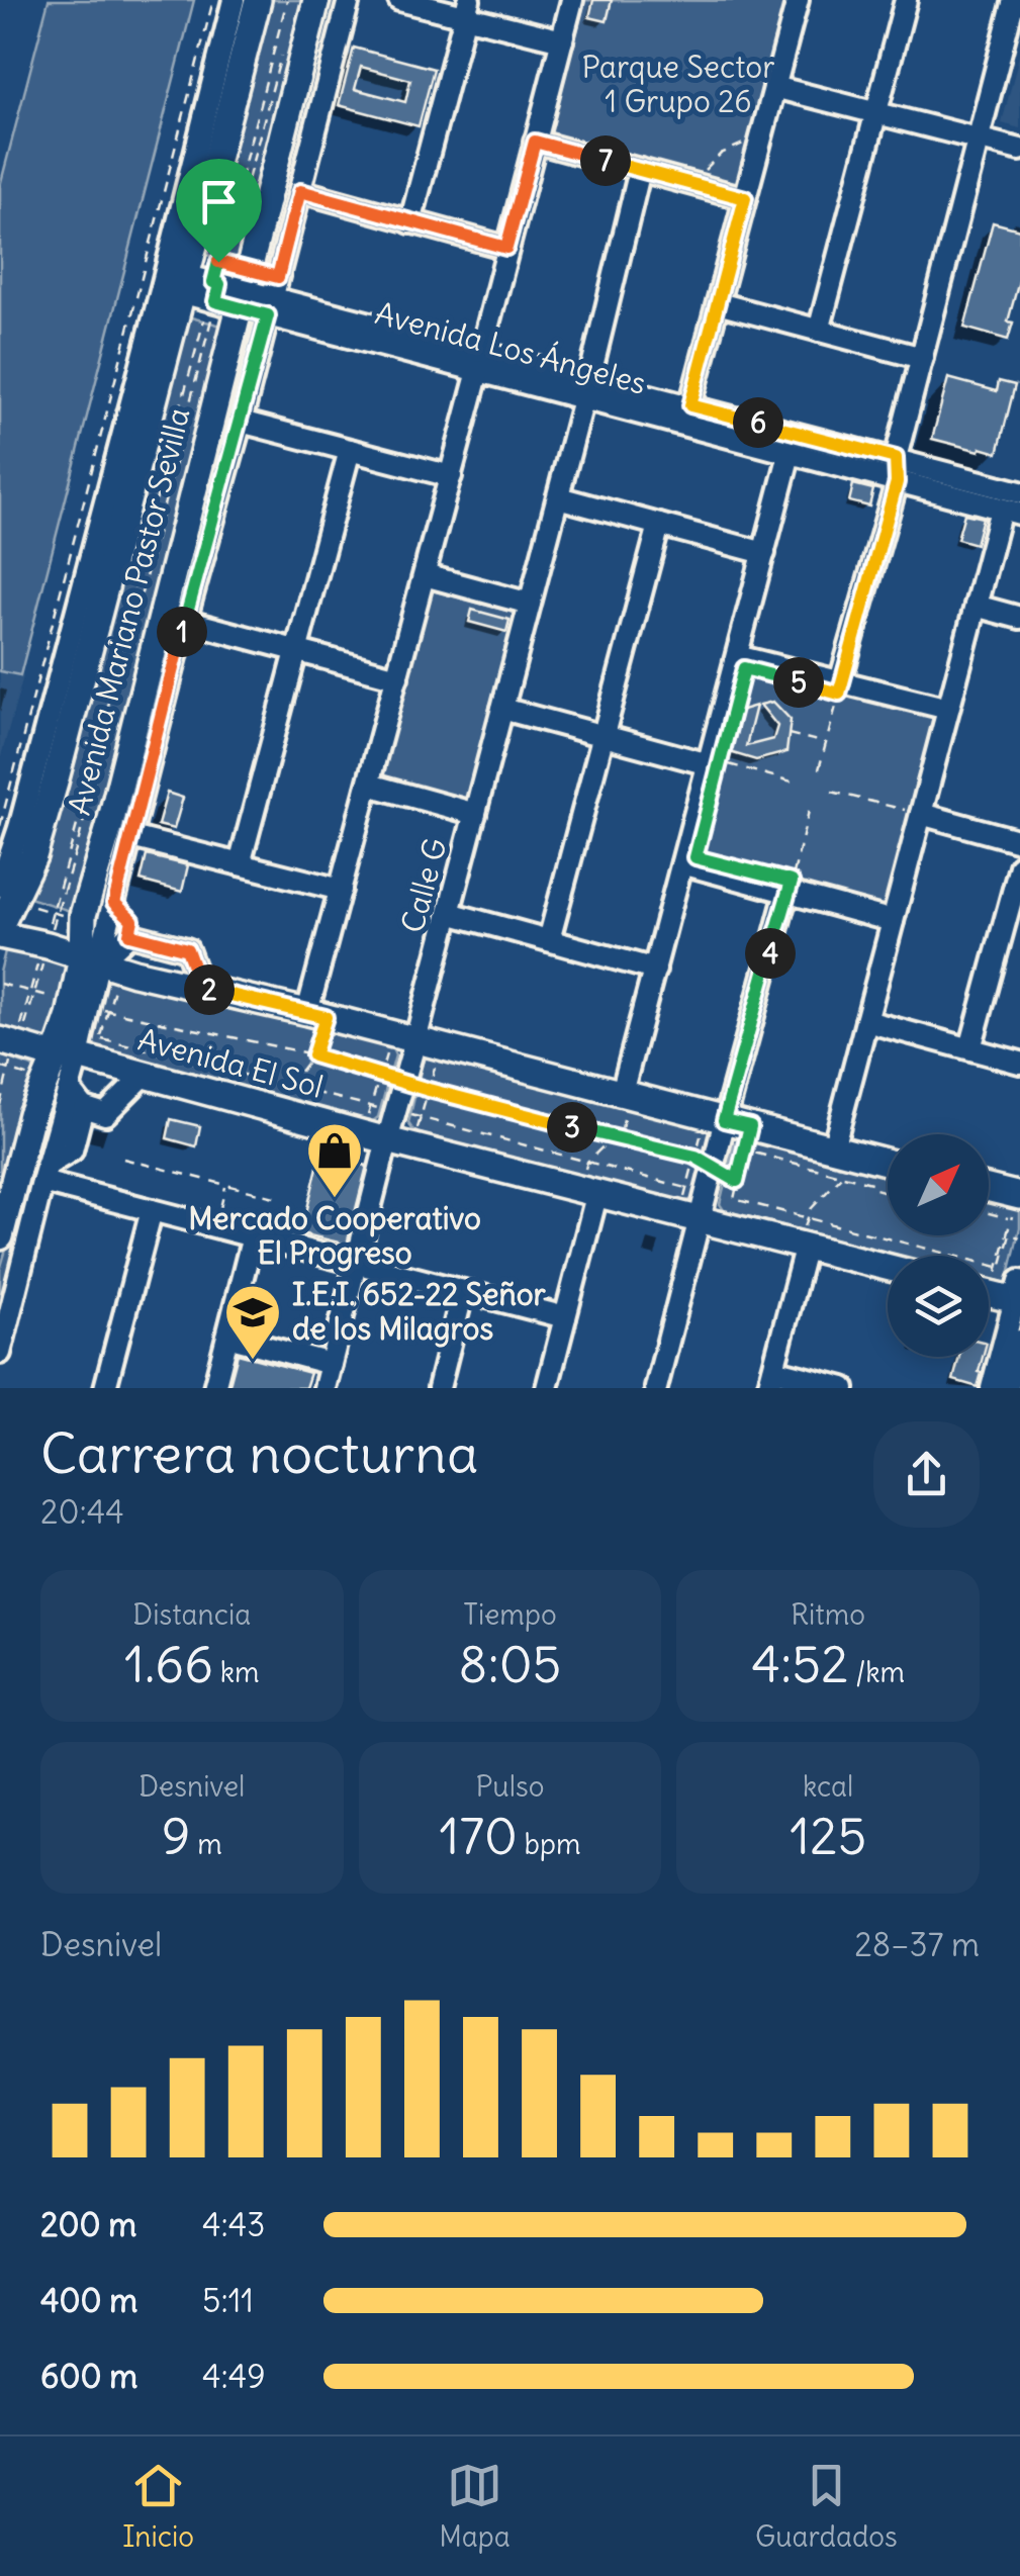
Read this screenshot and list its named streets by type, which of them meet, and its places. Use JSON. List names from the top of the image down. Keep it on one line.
{"streets":{"main road":["Avenida Mariano Pastor Sevilla","Avenida El Sol"],"street":["Avenida Los Ángeles","Calle G"]},"crossings":[["Avenida Los Ángeles","Avenida Mariano Pastor Sevilla"],["Avenida Los Ángeles","Calle G"],["Avenida Mariano Pastor Sevilla","Avenida El Sol"],["Calle G","Avenida El Sol"]],"parks":["Parque Sector 1 Grupo 26"],"places":{"shop":["Mercado Cooperativo El Progreso"],"school or university":["I.E.I. 652-22 Señor de los Milagros"]},"north":"top right","page":{"pins":["7","6","1","5","4","2","3"],"heading":["Carrera nocturna","20:44"],"stats":[["Distancia","1.66 km"],["Tiempo","8:05"],["Ritmo","4:52 /km"],["Desnivel","9 m"],["Pulso","170 bpm"],["kcal","125"]],"chart":["Desnivel","28–37 m"],"list":[{"name":"200 m","note":"4:43"},{"name":"400 m","note":"5:11"},{"name":"600 m","note":"4:49"}],"tabs":["Inicio","Mapa","Guardados"]}}
